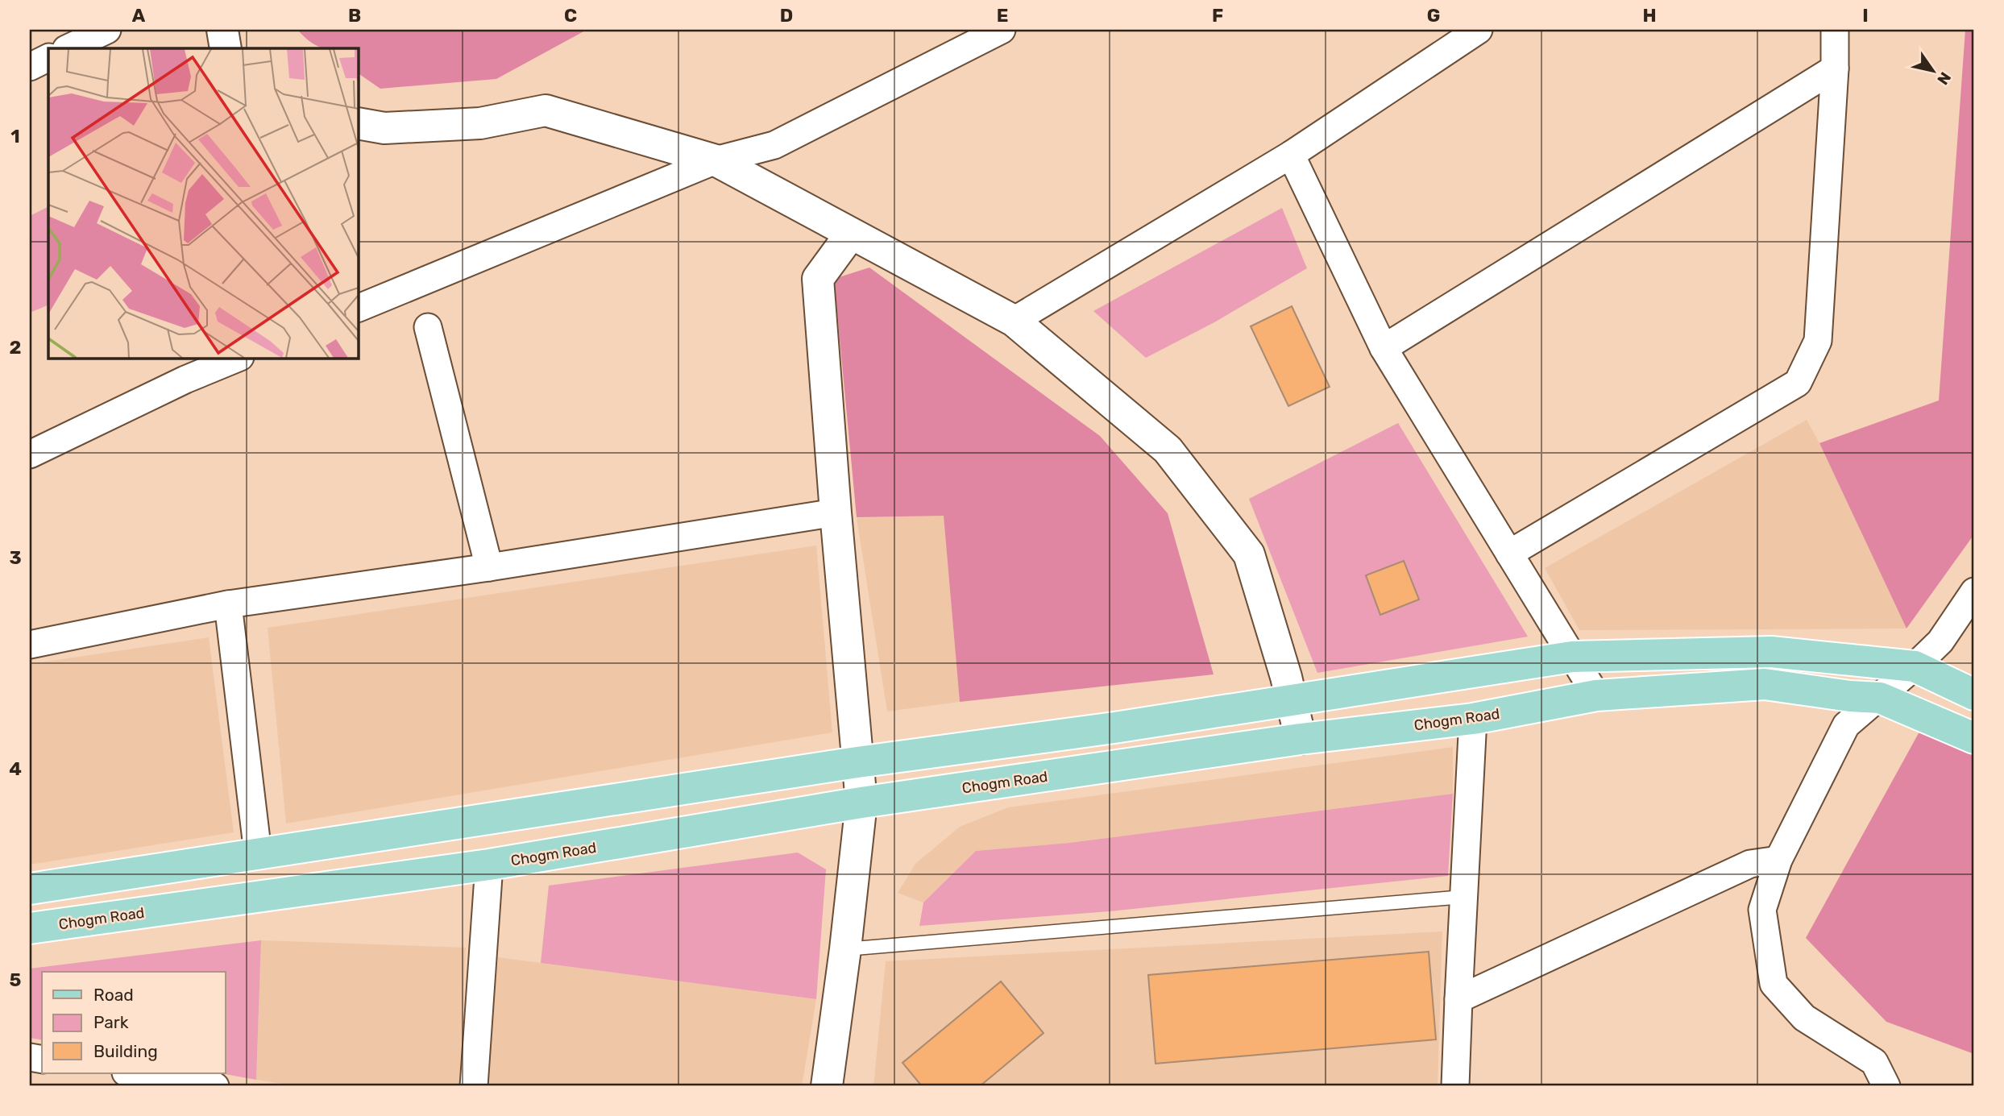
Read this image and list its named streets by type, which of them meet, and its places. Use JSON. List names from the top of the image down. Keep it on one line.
{"streets":{"main road":["Chogm Road"]},"legend":["Road","Park","Building"],"north":"bottom right","grid":{"columns":["A","B","C","D","E","F","G","H","I"],"rows":["1","2","3","4","5"]}}
